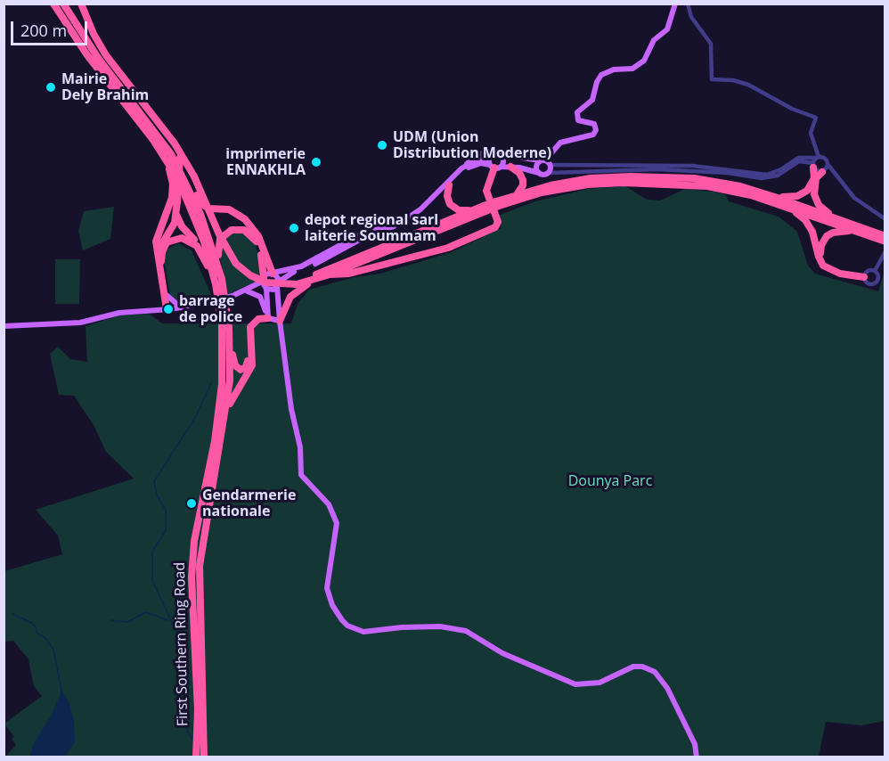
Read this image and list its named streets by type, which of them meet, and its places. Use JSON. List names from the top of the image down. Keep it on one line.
{"streets":{"highway":["First Southern Ring Road"]},"parks":["Dounya Parc"],"places":["Mairie Dely Brahim","UDM (Union Distribution Moderne)","imprimerie ENNAKHLA","depot regional sarl laiterie Soummam","barrage de police","Gendarmerie nationale"],"scale_bar":"200 m"}
